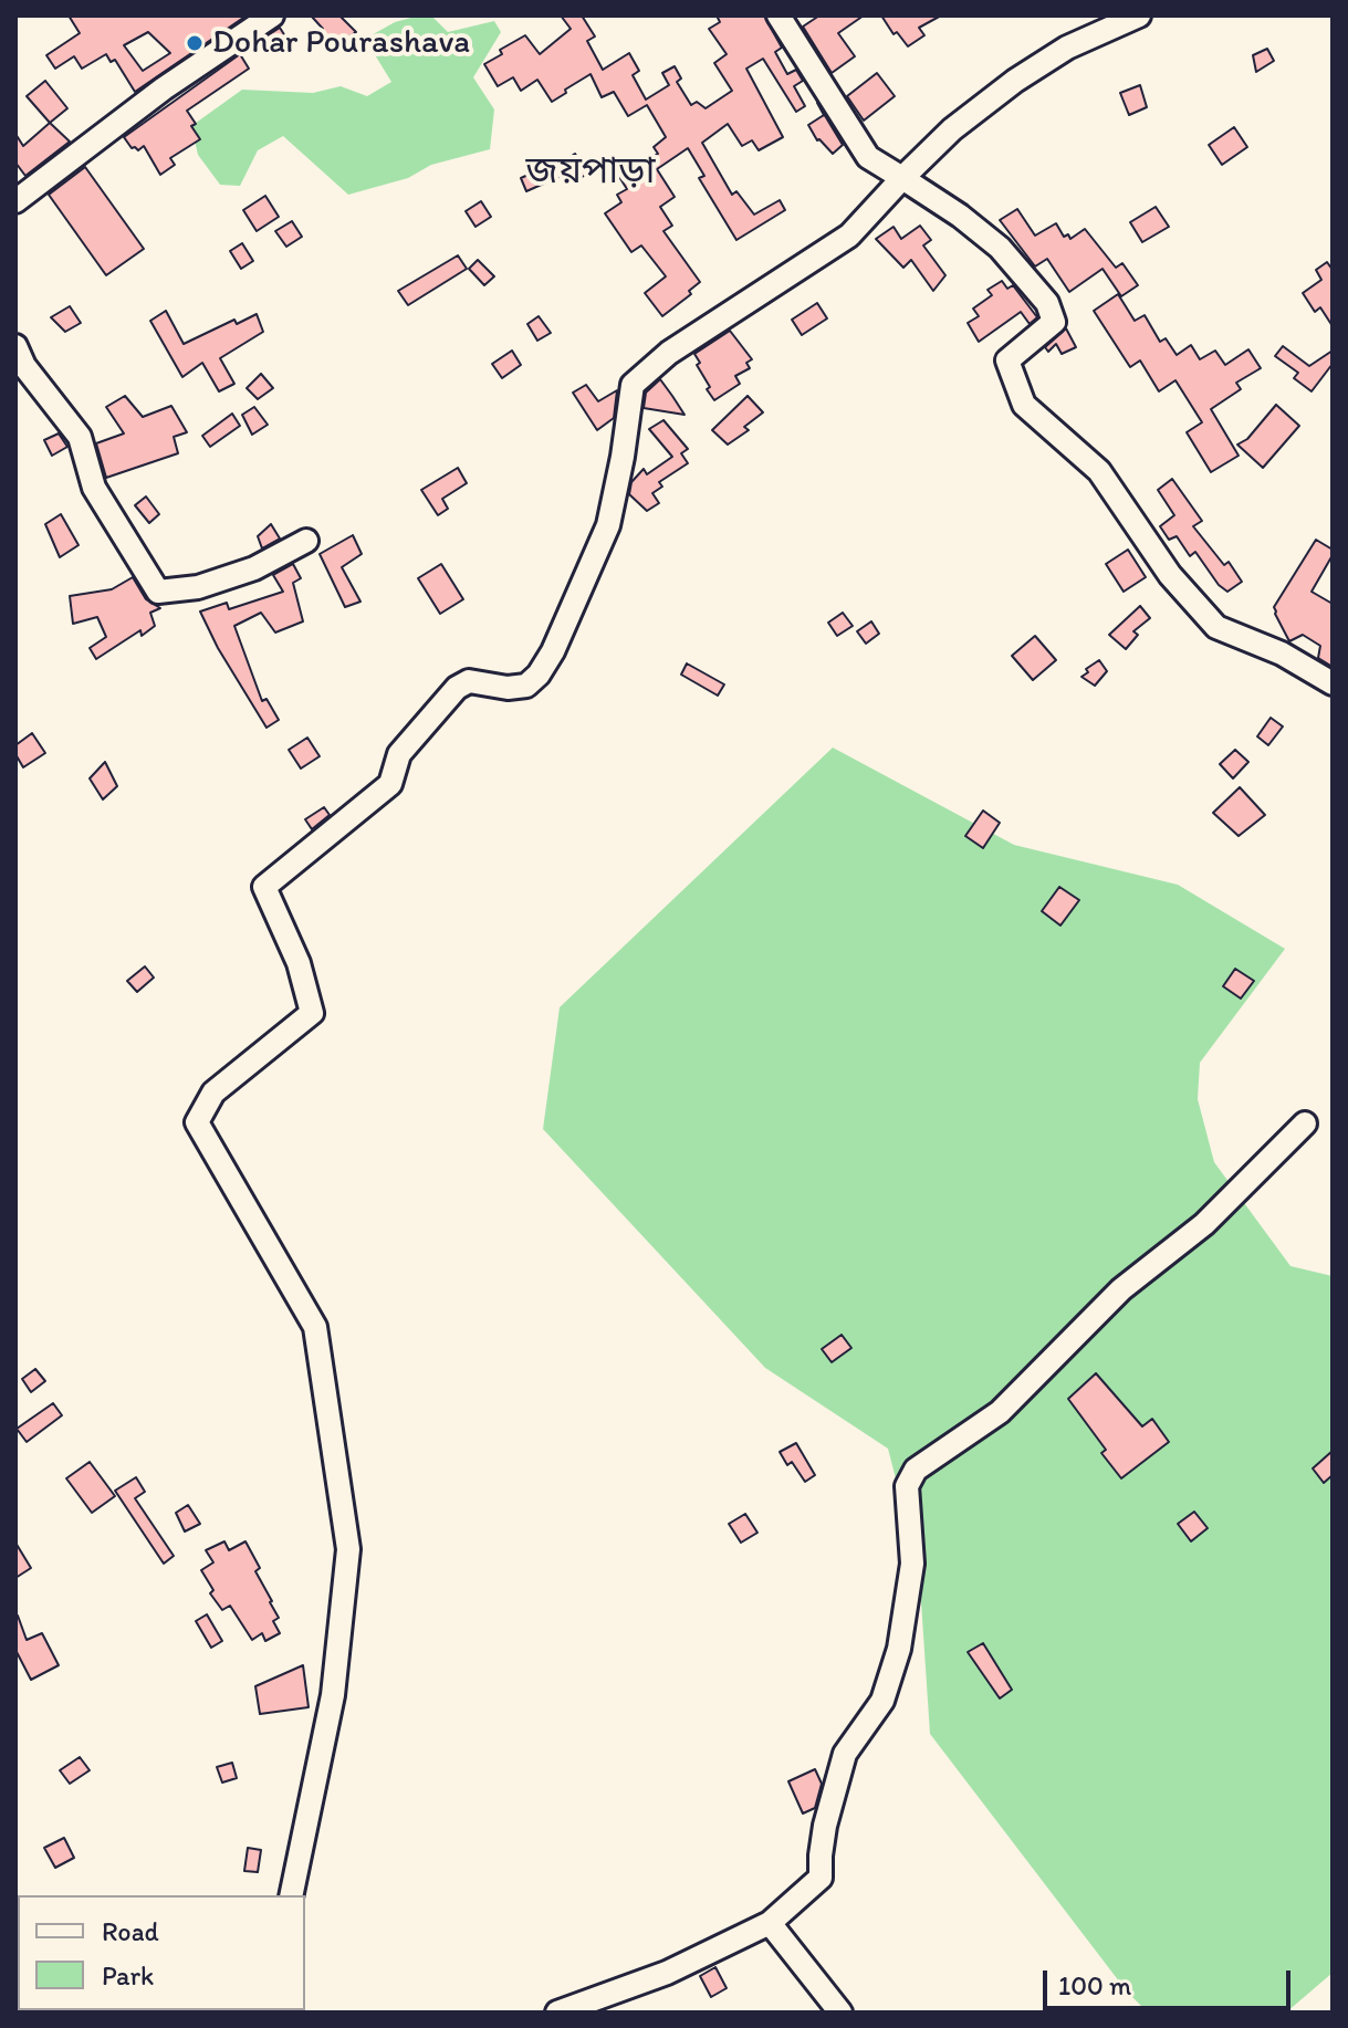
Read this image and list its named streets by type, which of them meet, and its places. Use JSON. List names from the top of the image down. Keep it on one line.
{"districts":["জয়পাড়া"],"places":["Dohar Pourashava"],"legend":["Road","Park"],"scale_bar":"100 m"}
